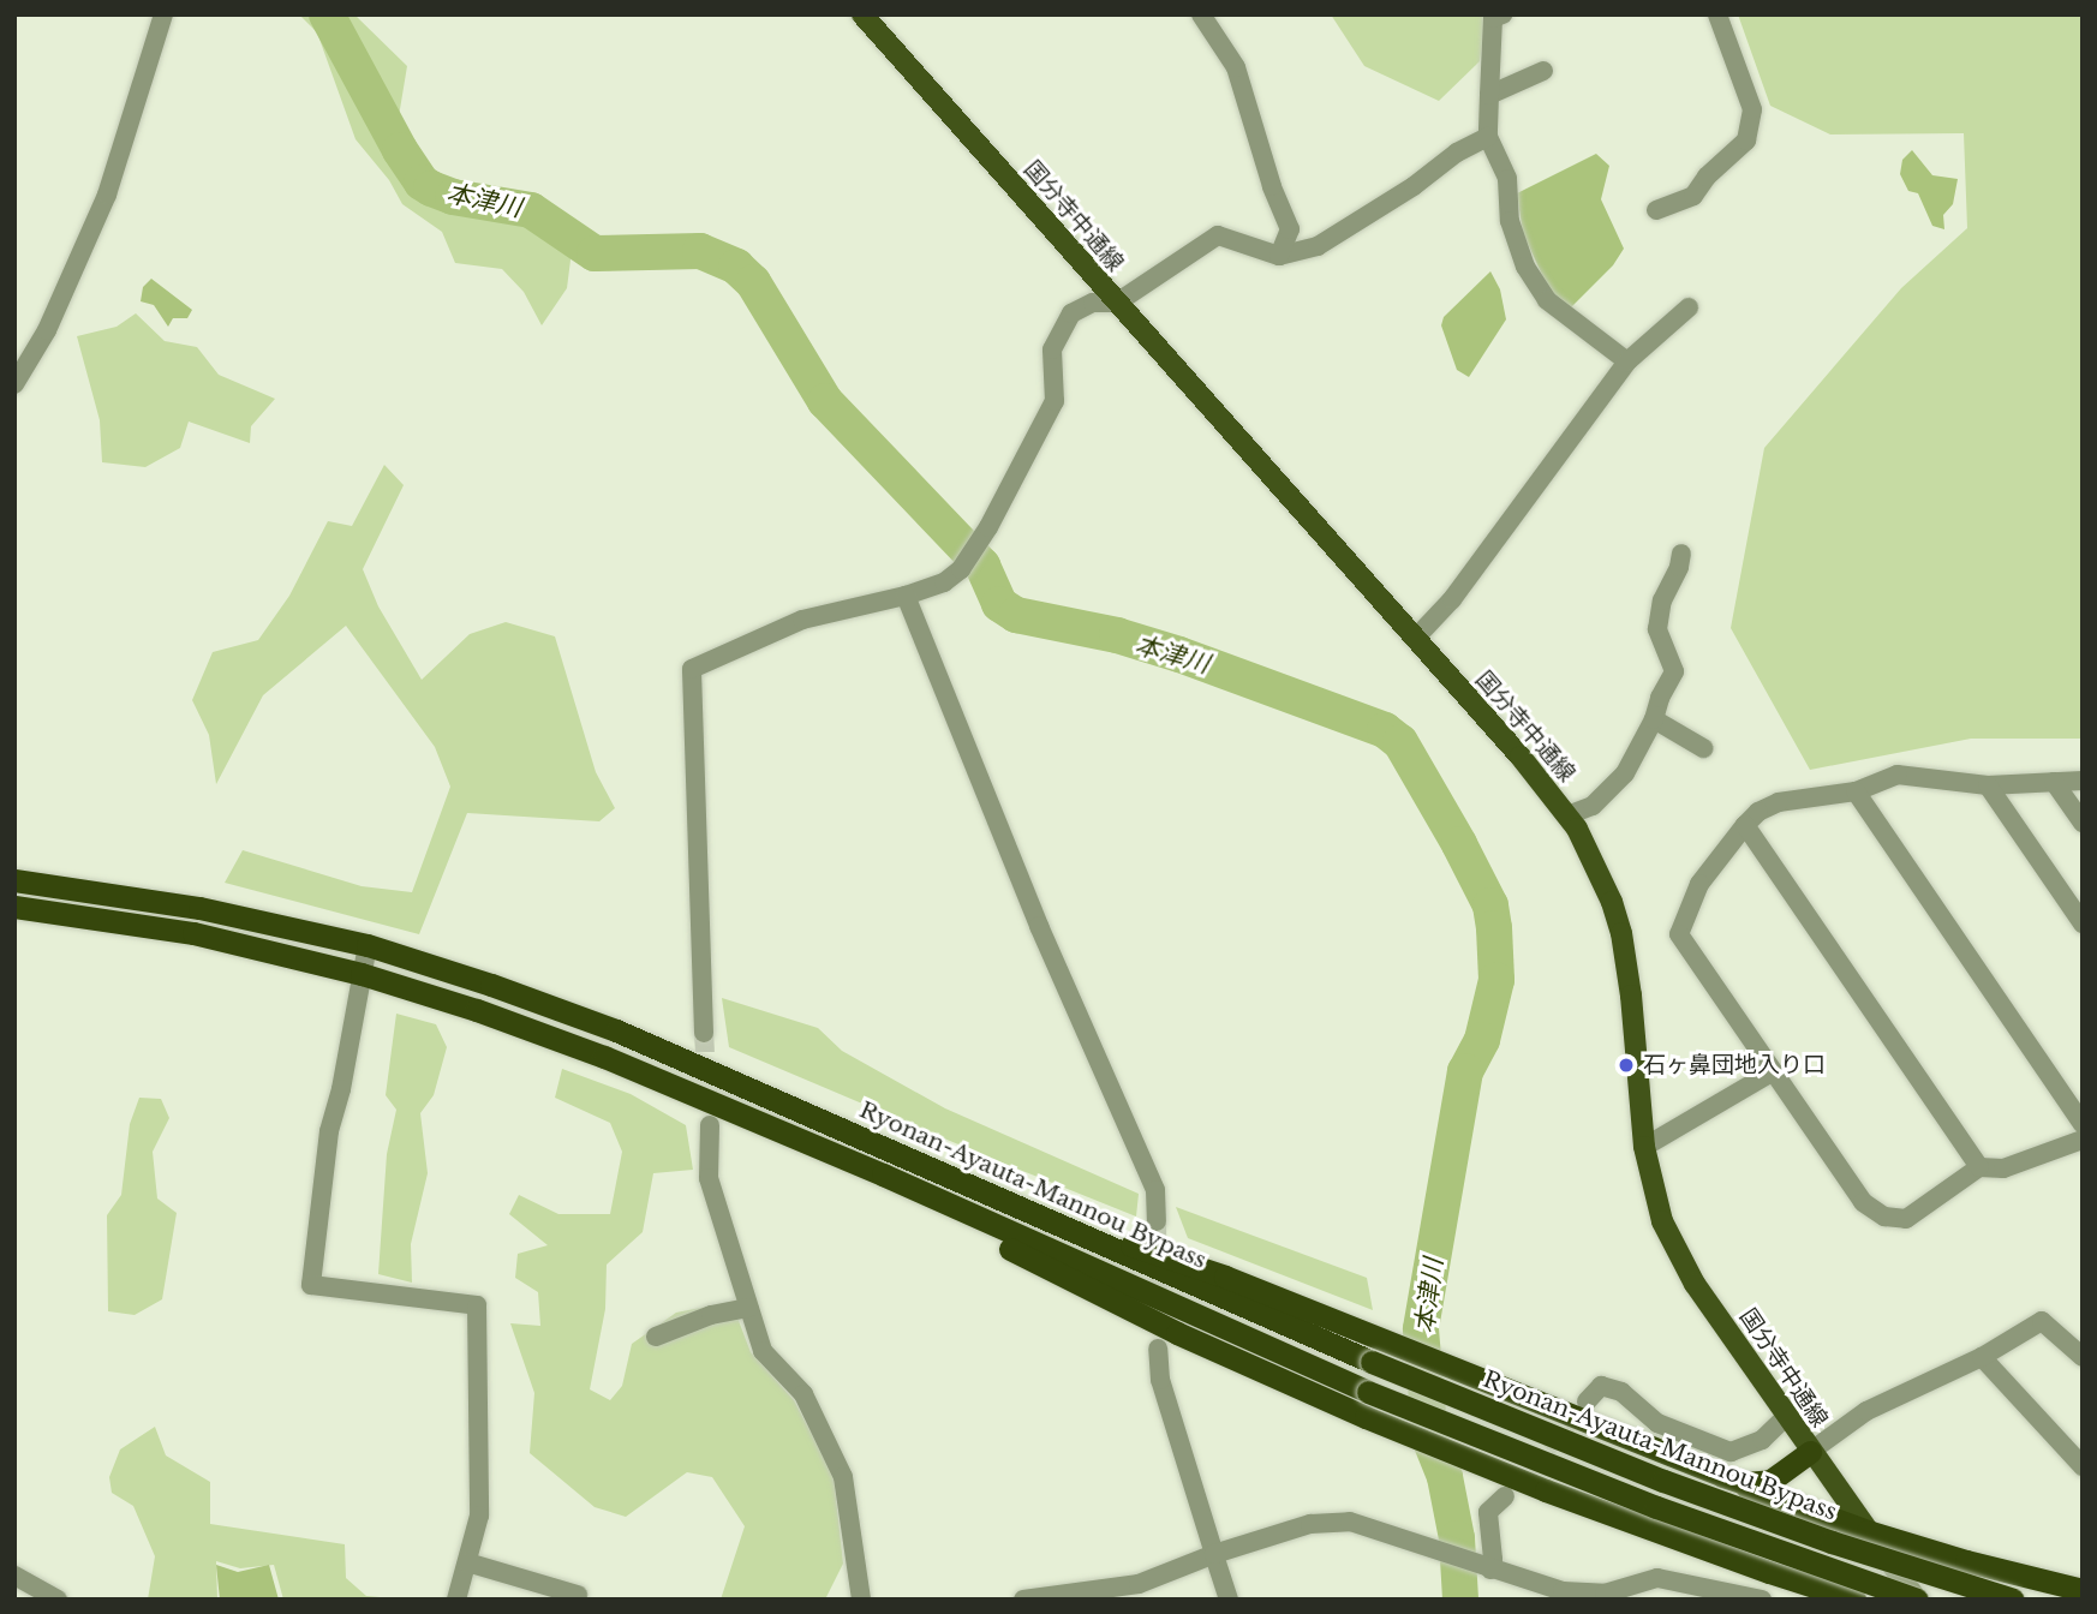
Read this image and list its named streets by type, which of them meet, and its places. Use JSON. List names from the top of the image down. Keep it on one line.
{"streets":{"highway":["Ryonan-Ayauta-Mannou Bypass"],"main road":["国分寺中通線"]},"water":["本津川"],"places":["石ヶ鼻団地入り口"]}
